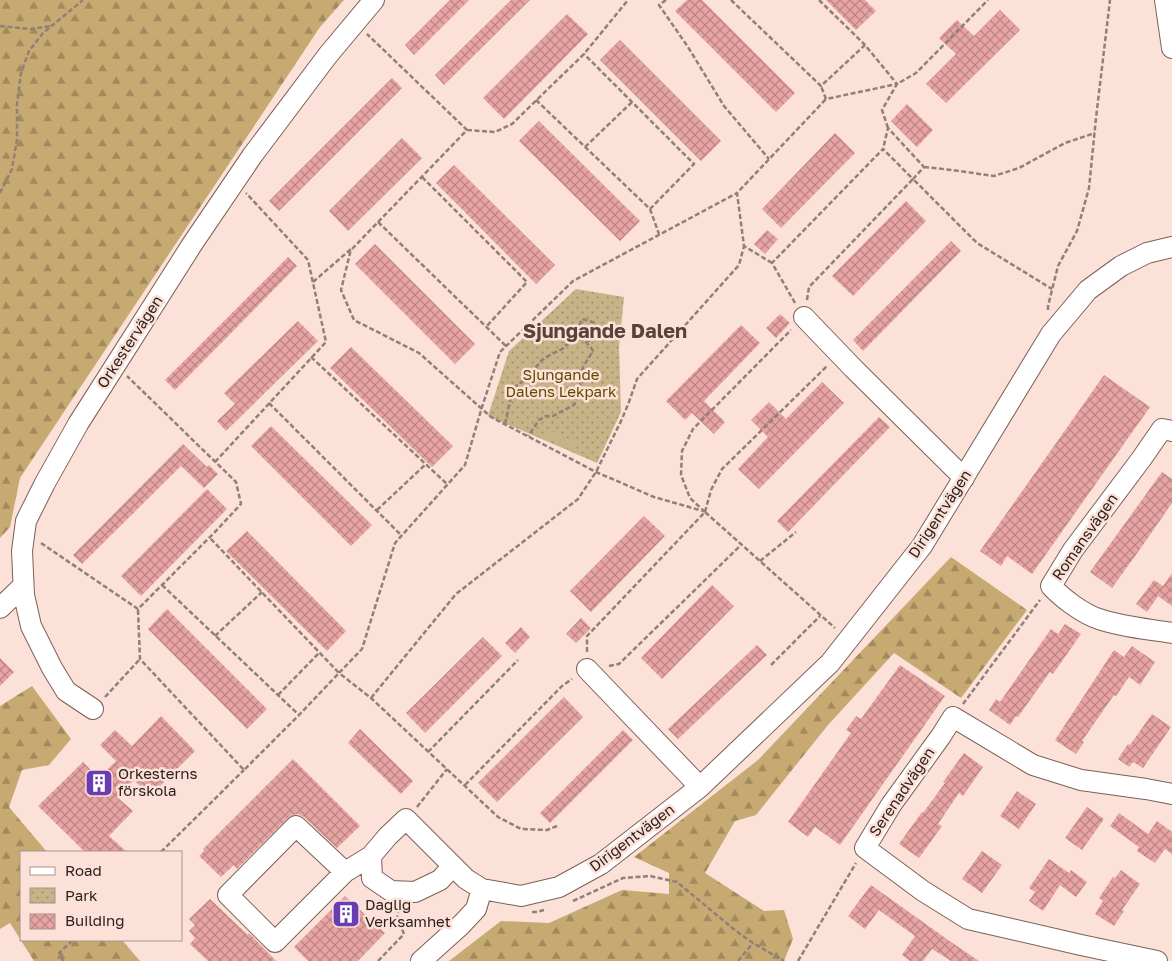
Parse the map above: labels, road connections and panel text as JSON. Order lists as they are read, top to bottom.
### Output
{
  "streets": {
    "street": [
      "Orkestervägen",
      "Dirigentvägen",
      "Romansvägen",
      "Serenadvägen"
    ]
  },
  "districts": ["Sjungande Dalen"],
  "parks": ["Sjungande Dalens Lekpark"],
  "places": {
    "building": ["Orkesterns förskola", "Daglig Verksamhet"]
  },
  "legend": ["Road", "Park", "Building"]
}
